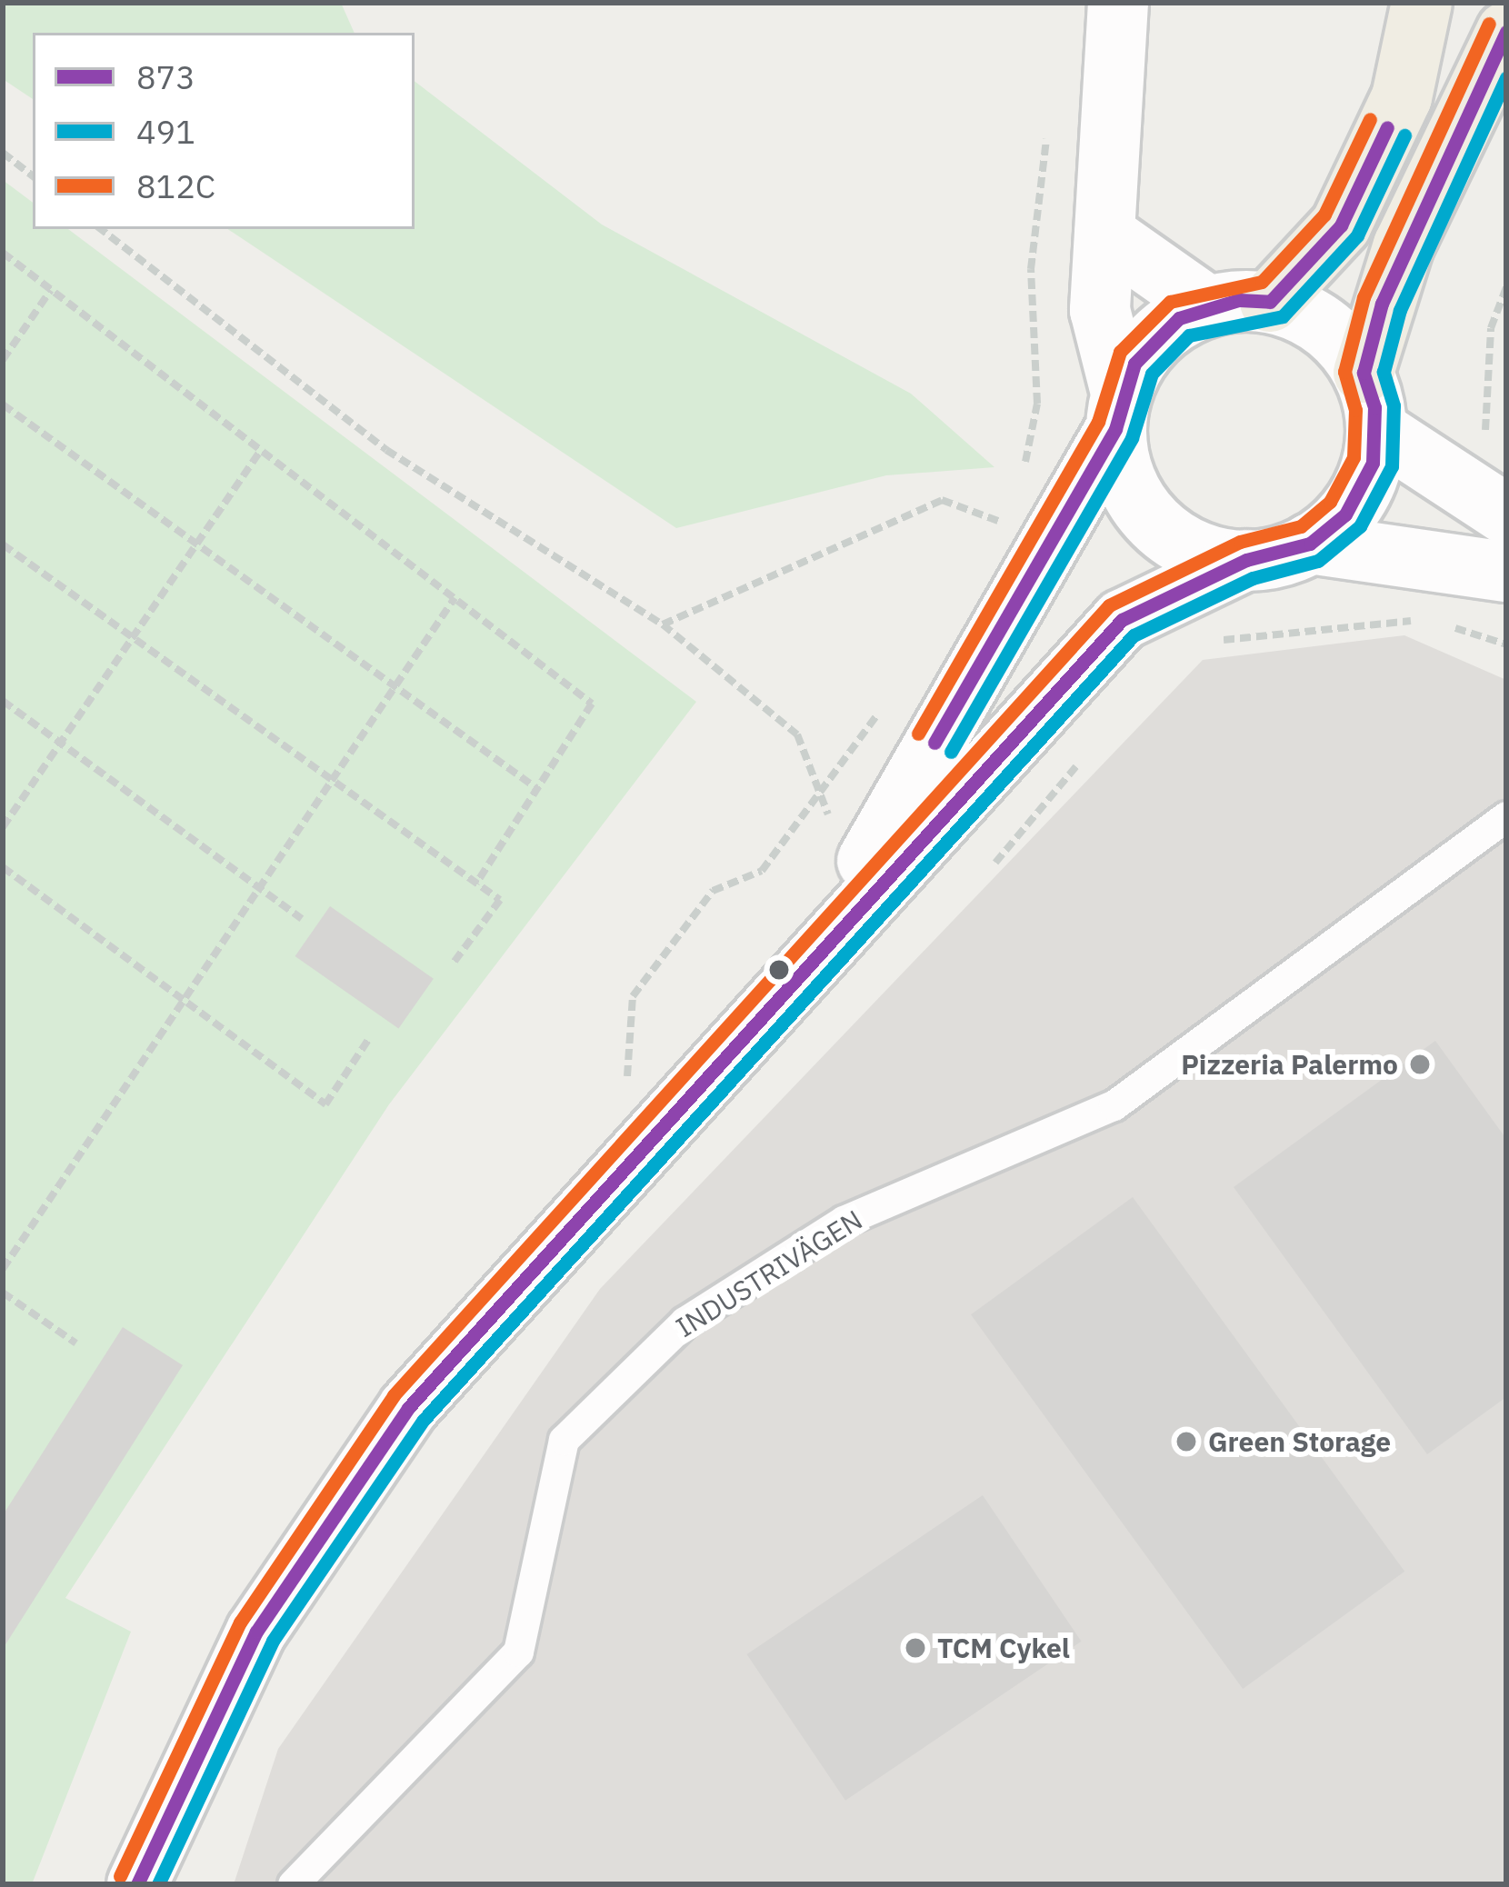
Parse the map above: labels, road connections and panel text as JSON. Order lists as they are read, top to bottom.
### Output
{
  "streets": {
    "lane": ["INDUSTRIVÄGEN"]
  },
  "places": ["Pizzeria Palermo", "Green Storage", "TCM Cykel"],
  "lines": ["transit line 812C", "transit line 873", "transit line 491"],
  "legend": ["873", "491", "812C"]
}
